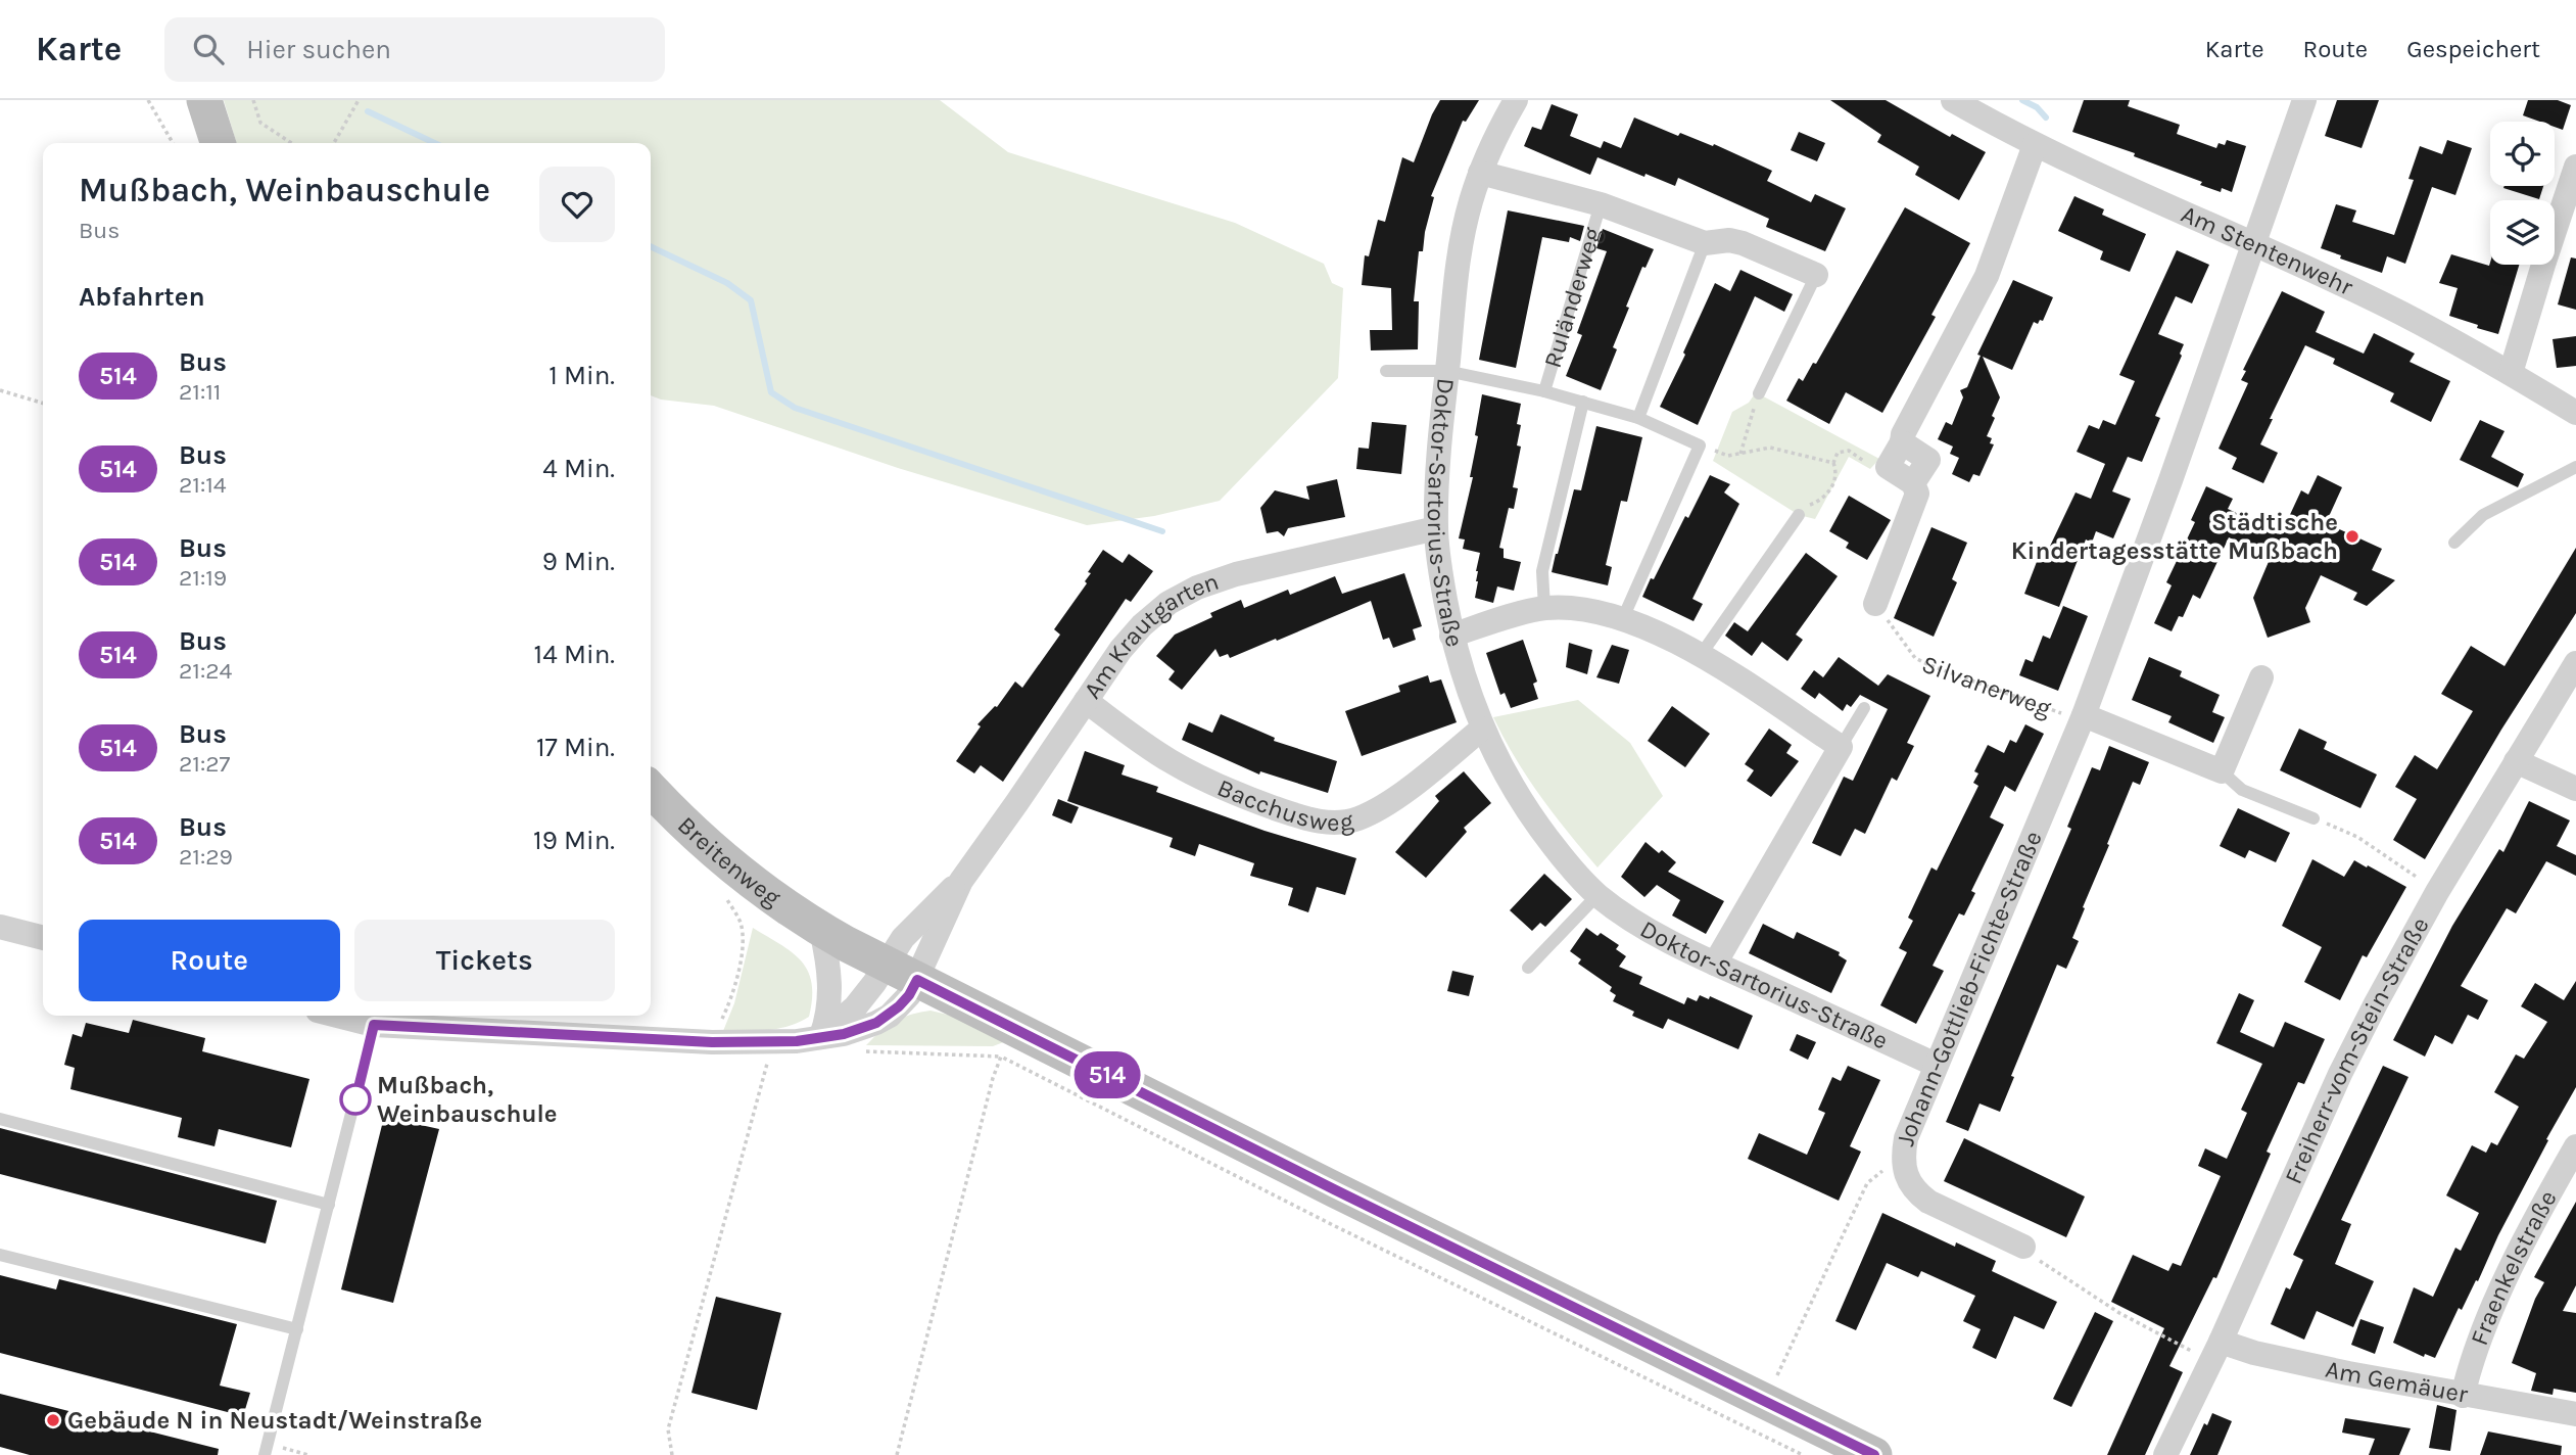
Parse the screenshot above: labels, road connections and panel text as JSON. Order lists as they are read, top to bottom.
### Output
{
  "streets": {
    "main road": ["Breitenweg"],
    "street": [
      "Am Stentenwehr",
      "Ruländerweg",
      "Doktor-Sartorius-Straße",
      "Am Krautgarten",
      "Bacchusweg",
      "Johann-Gottlieb-Fichte-Straße",
      "Freiherr-vom-Stein-Straße",
      "Fraenkelstraße",
      "Am Gemäuer"
    ],
    "path": ["Silvanerweg"]
  },
  "crossings": [
    ["Am Stentenwehr", "Johann-Gottlieb-Fichte-Straße"],
    ["Ruländerweg", "Doktor-Sartorius-Straße"],
    ["Doktor-Sartorius-Straße", "Am Krautgarten"],
    ["Doktor-Sartorius-Straße", "Bacchusweg"],
    ["Doktor-Sartorius-Straße", "Johann-Gottlieb-Fichte-Straße"],
    ["Am Krautgarten", "Bacchusweg"],
    ["Am Krautgarten", "Breitenweg"],
    ["Silvanerweg", "Johann-Gottlieb-Fichte-Straße"],
    ["Freiherr-vom-Stein-Straße", "Am Gemäuer"],
    ["Fraenkelstraße", "Am Gemäuer"]
  ],
  "places": ["Städtische Kindertagesstätte Mußbach", "Mußbach, Weinbauschule", "Gebäude N in Neustadt/Weinstraße"],
  "lines": ["bus line 514"],
  "page": {
    "header": "Karte",
    "search": "Hier suchen",
    "nav": ["Karte", "Route", "Gespeichert"],
    "on_map": "514",
    "heading": [
      ["Mußbach, Weinbauschule", "Bus"],
      "Abfahrten"
    ],
    "list": [
      {
        "mark": "514",
        "name": "Bus",
        "note": "21:11",
        "value": "1 Min."
      },
      {
        "mark": "514",
        "name": "Bus",
        "note": "21:14",
        "value": "4 Min."
      },
      {
        "mark": "514",
        "name": "Bus",
        "note": "21:19",
        "value": "9 Min."
      },
      {
        "mark": "514",
        "name": "Bus",
        "note": "21:24",
        "value": "14 Min."
      },
      {
        "mark": "514",
        "name": "Bus",
        "note": "21:27",
        "value": "17 Min."
      },
      {
        "mark": "514",
        "name": "Bus",
        "note": "21:29",
        "value": "19 Min."
      }
    ],
    "buttons": ["Route", "Tickets"]
  }
}
